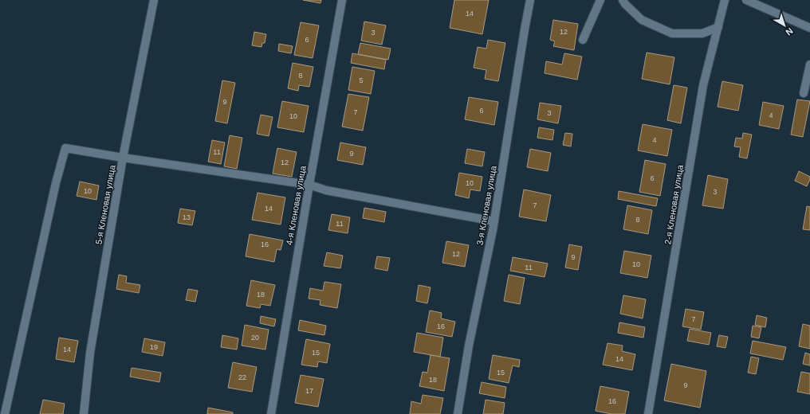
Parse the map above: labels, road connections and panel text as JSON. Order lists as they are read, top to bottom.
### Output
{
  "streets": {
    "street": [
      "5-я Кленовая улица",
      "2-я Кленовая улица",
      "4-я Кленовая улица",
      "3-я Кленовая улица"
    ]
  },
  "house_numbers": [
    "14",
    "12",
    "3",
    "6",
    "8",
    "5",
    "9",
    "6",
    "7",
    "3",
    "4",
    "10",
    "4",
    "11",
    "9",
    "12",
    "6",
    "10",
    "10",
    "3",
    "7",
    "14",
    "13",
    "8",
    "11",
    "16",
    "12",
    "9",
    "10",
    "11",
    "18",
    "7",
    "16",
    "20",
    "19",
    "14",
    "15",
    "14",
    "15",
    "22",
    "18",
    "9",
    "17",
    "16"
  ],
  "north": "bottom right"
}
